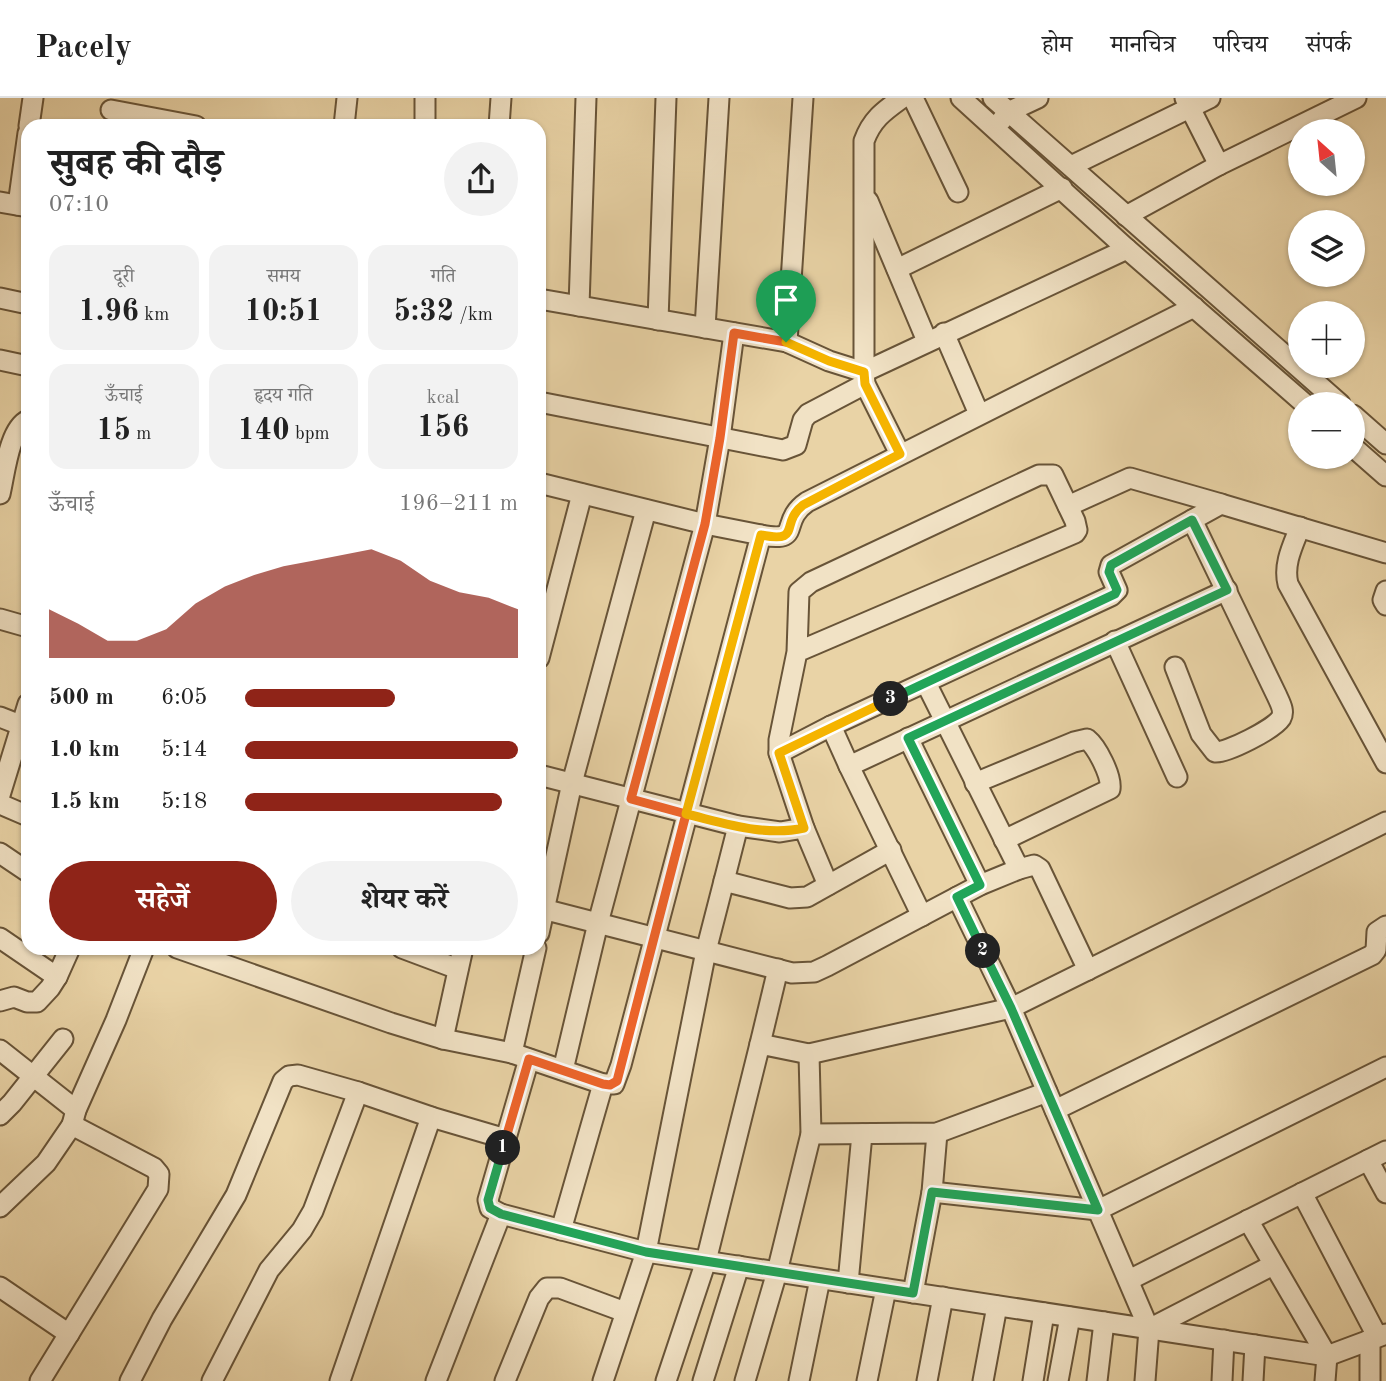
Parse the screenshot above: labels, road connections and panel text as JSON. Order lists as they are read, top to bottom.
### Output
{
  "north": "top left",
  "page": {
    "header": "Pacely",
    "nav": [
      "होम",
      "मानचित्र",
      "परिचय",
      "संपर्क"
    ],
    "map_buttons": ["+", "−"],
    "heading": ["सुबह की दौड़", "07:10"],
    "stats": [
      ["दूरी", "1.96 km"],
      ["समय", "10:51"],
      ["गति", "5:32 /km"],
      ["ऊँचाई", "15 m"],
      ["हृदय गति", "140 bpm"],
      ["kcal", "156"]
    ],
    "chart": ["ऊँचाई", "196–211 m"],
    "list": [
      {
        "name": "500 m",
        "note": "6:05"
      },
      {
        "name": "1.0 km",
        "note": "5:14"
      },
      {
        "name": "1.5 km",
        "note": "5:18"
      }
    ],
    "pins": ["3", "2", "1"],
    "buttons": ["सहेजें", "शेयर करें"]
  }
}
